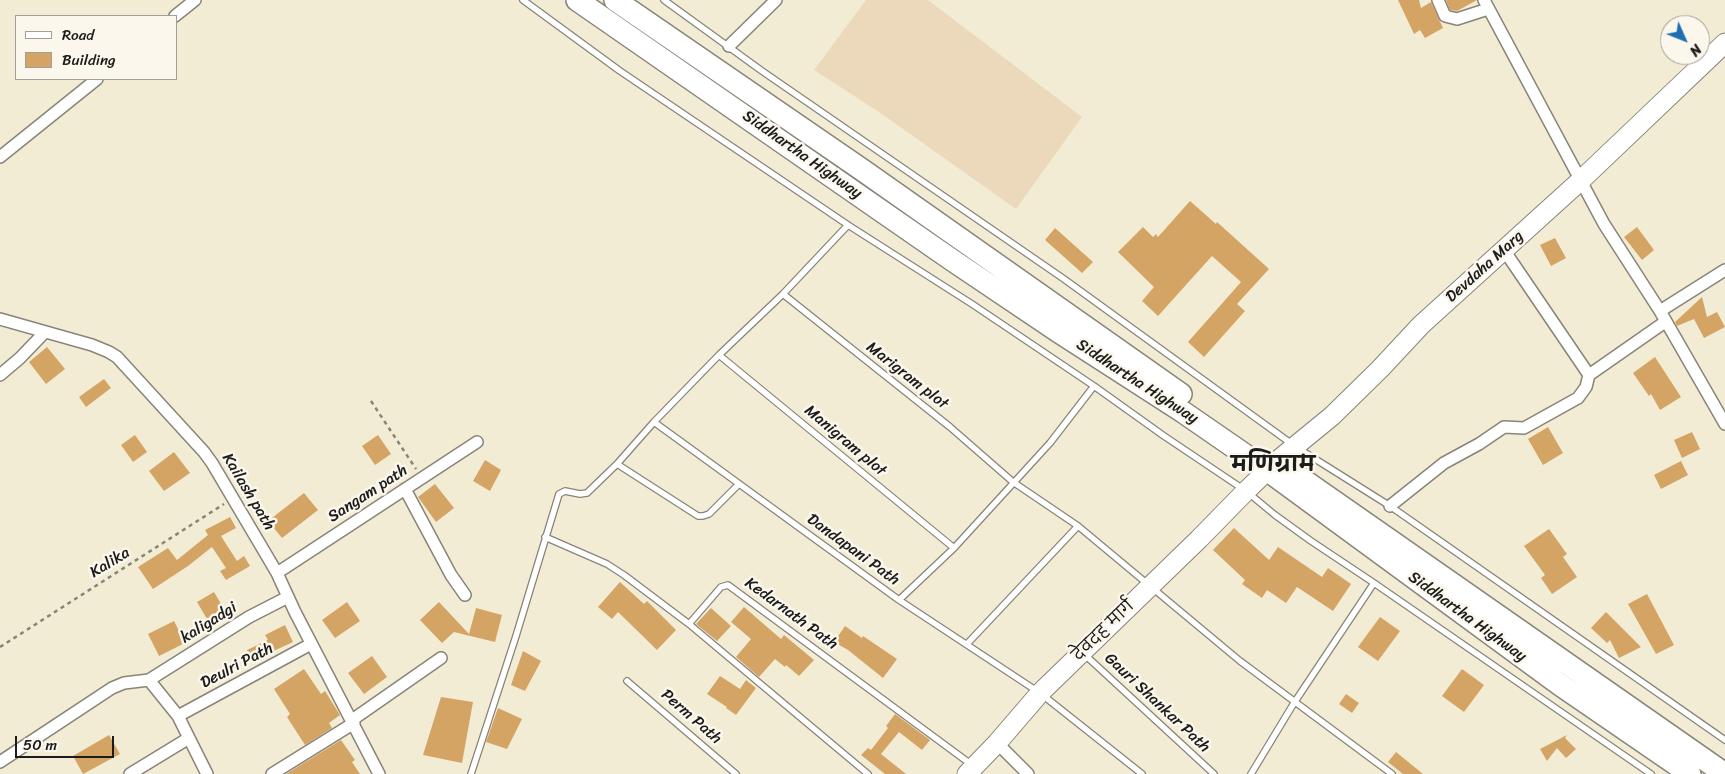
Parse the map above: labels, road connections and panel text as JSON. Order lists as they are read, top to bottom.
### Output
{
  "streets": {
    "highway": ["Siddhartha Highway"],
    "main road": ["Devdaha Marg", "देवदह मार्ग"],
    "street": [
      "Kailash path",
      "Sangam path",
      "kaligadgi",
      "Deulri Path"
    ],
    "lane": [
      "Marigram plot",
      "Manigram plot",
      "Dandapani Path",
      "Kedarnath Path",
      "Gauri Shankar Path",
      "Perm Path"
    ],
    "path": ["Kalika"]
  },
  "crossings": [
    ["Siddhartha Highway", "Devdaha Marg"],
    ["Devdaha Marg", "देवदह मार्ग"],
    ["Marigram plot", "देवदह मार्ग"],
    ["Kailash path", "Sangam path"],
    ["Kailash path", "Kalika"],
    ["Kailash path", "kaligadgi"],
    ["Kailash path", "Deulri Path"],
    ["Dandapani Path", "देवदह मार्ग"],
    ["Kedarnath Path", "देवदह मार्ग"],
    ["देवदह मार्ग", "Gauri Shankar Path"]
  ],
  "districts": ["मणिग्राम"],
  "legend": ["Road", "Building"],
  "scale_bar": "50 m",
  "north": "bottom right"
}
